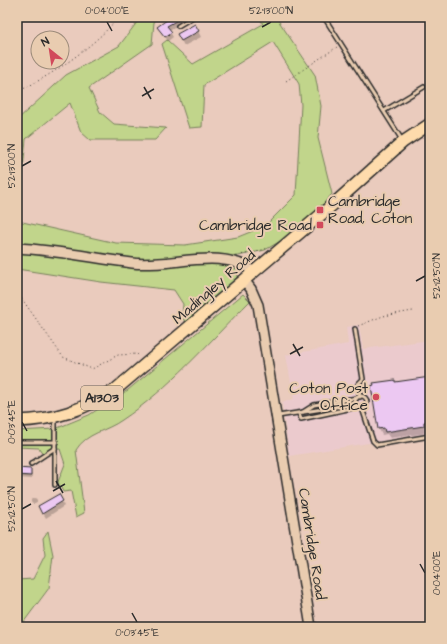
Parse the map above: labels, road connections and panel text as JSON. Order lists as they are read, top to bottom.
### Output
{
  "streets": {
    "highway": ["Madingley Road", "A1303"],
    "street": ["Cambridge Road"]
  },
  "crossings": [
    ["Madingley Road", "Cambridge Road"]
  ],
  "places": {
    "transit": ["Cambridge Road, Coton", "Cambridge Road"],
    "other": ["Coton Post Office"]
  },
  "north": "top left",
  "coordinates": [
    "0°04'00\"E",
    "52°13'00\"N",
    "52°12'50\"N",
    "0°03'45\"E"
  ]
}
